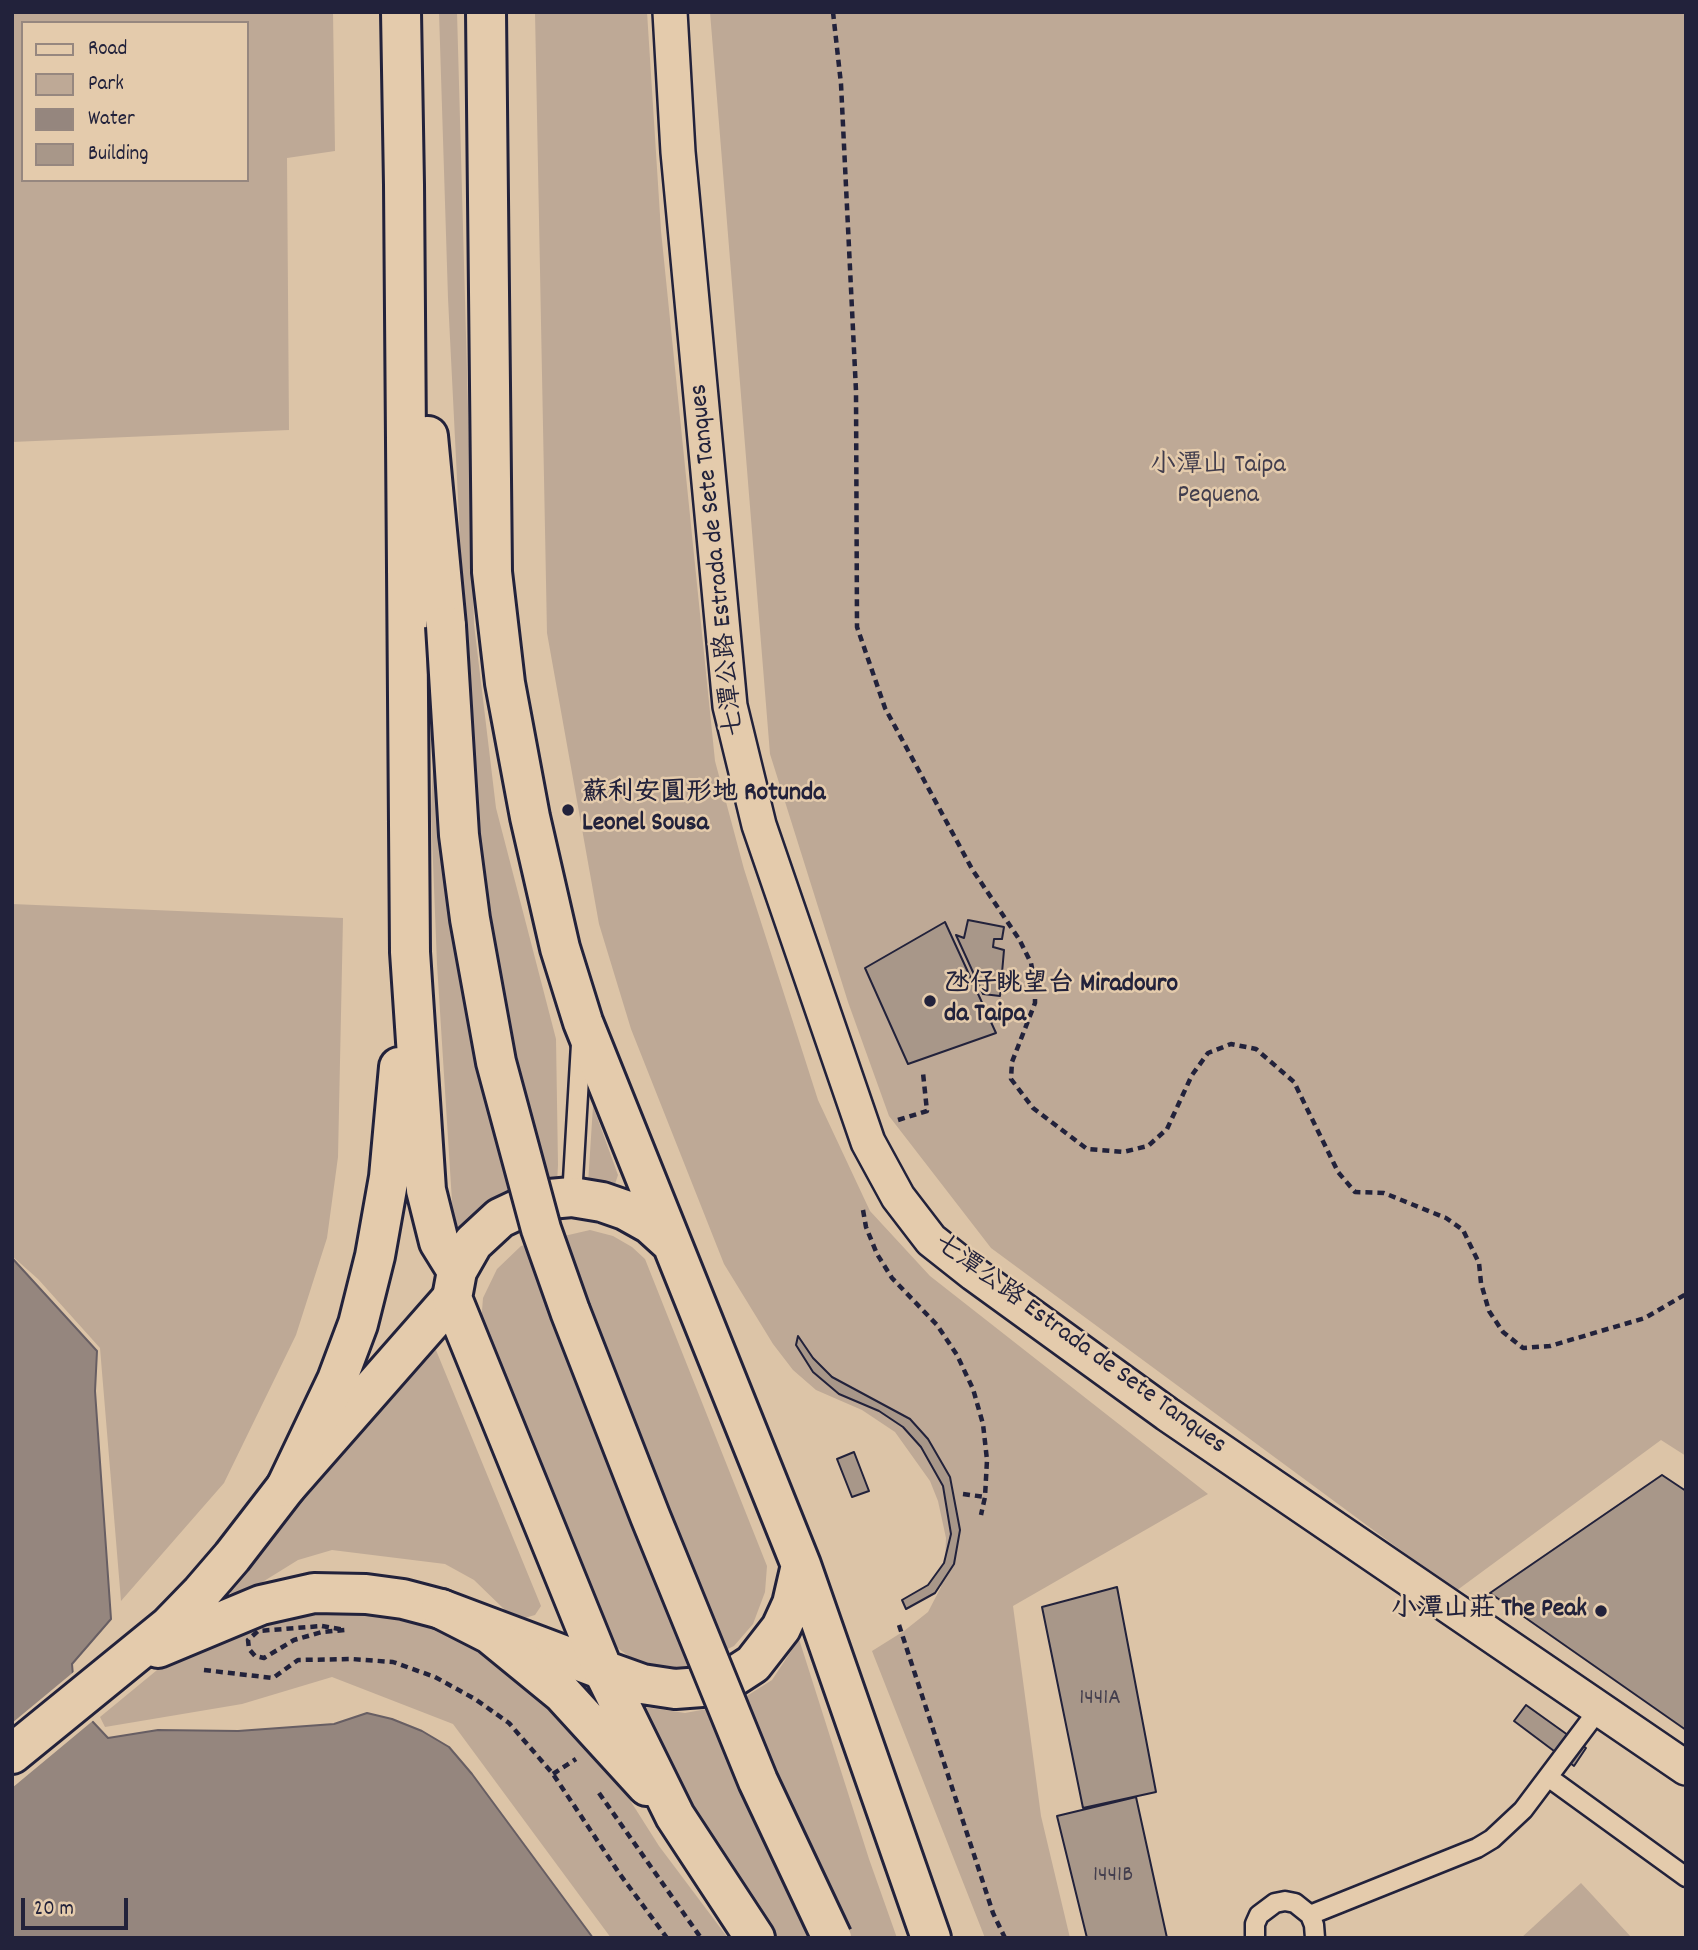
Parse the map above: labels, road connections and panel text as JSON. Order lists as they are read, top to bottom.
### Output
{
  "streets": {
    "street": ["七潭公路 Estrada de Sete Tanques"]
  },
  "parks": ["小潭山 Taipa Pequena"],
  "places": ["蘇利安圓形地 Rotunda Leonel Sousa", "氹仔眺望台 Miradouro da Taipa", "小潭山莊 The Peak"],
  "house_numbers": ["1441A", "1441B"],
  "legend": [
    "Road",
    "Park",
    "Water",
    "Building"
  ],
  "scale_bar": "20 m"
}
